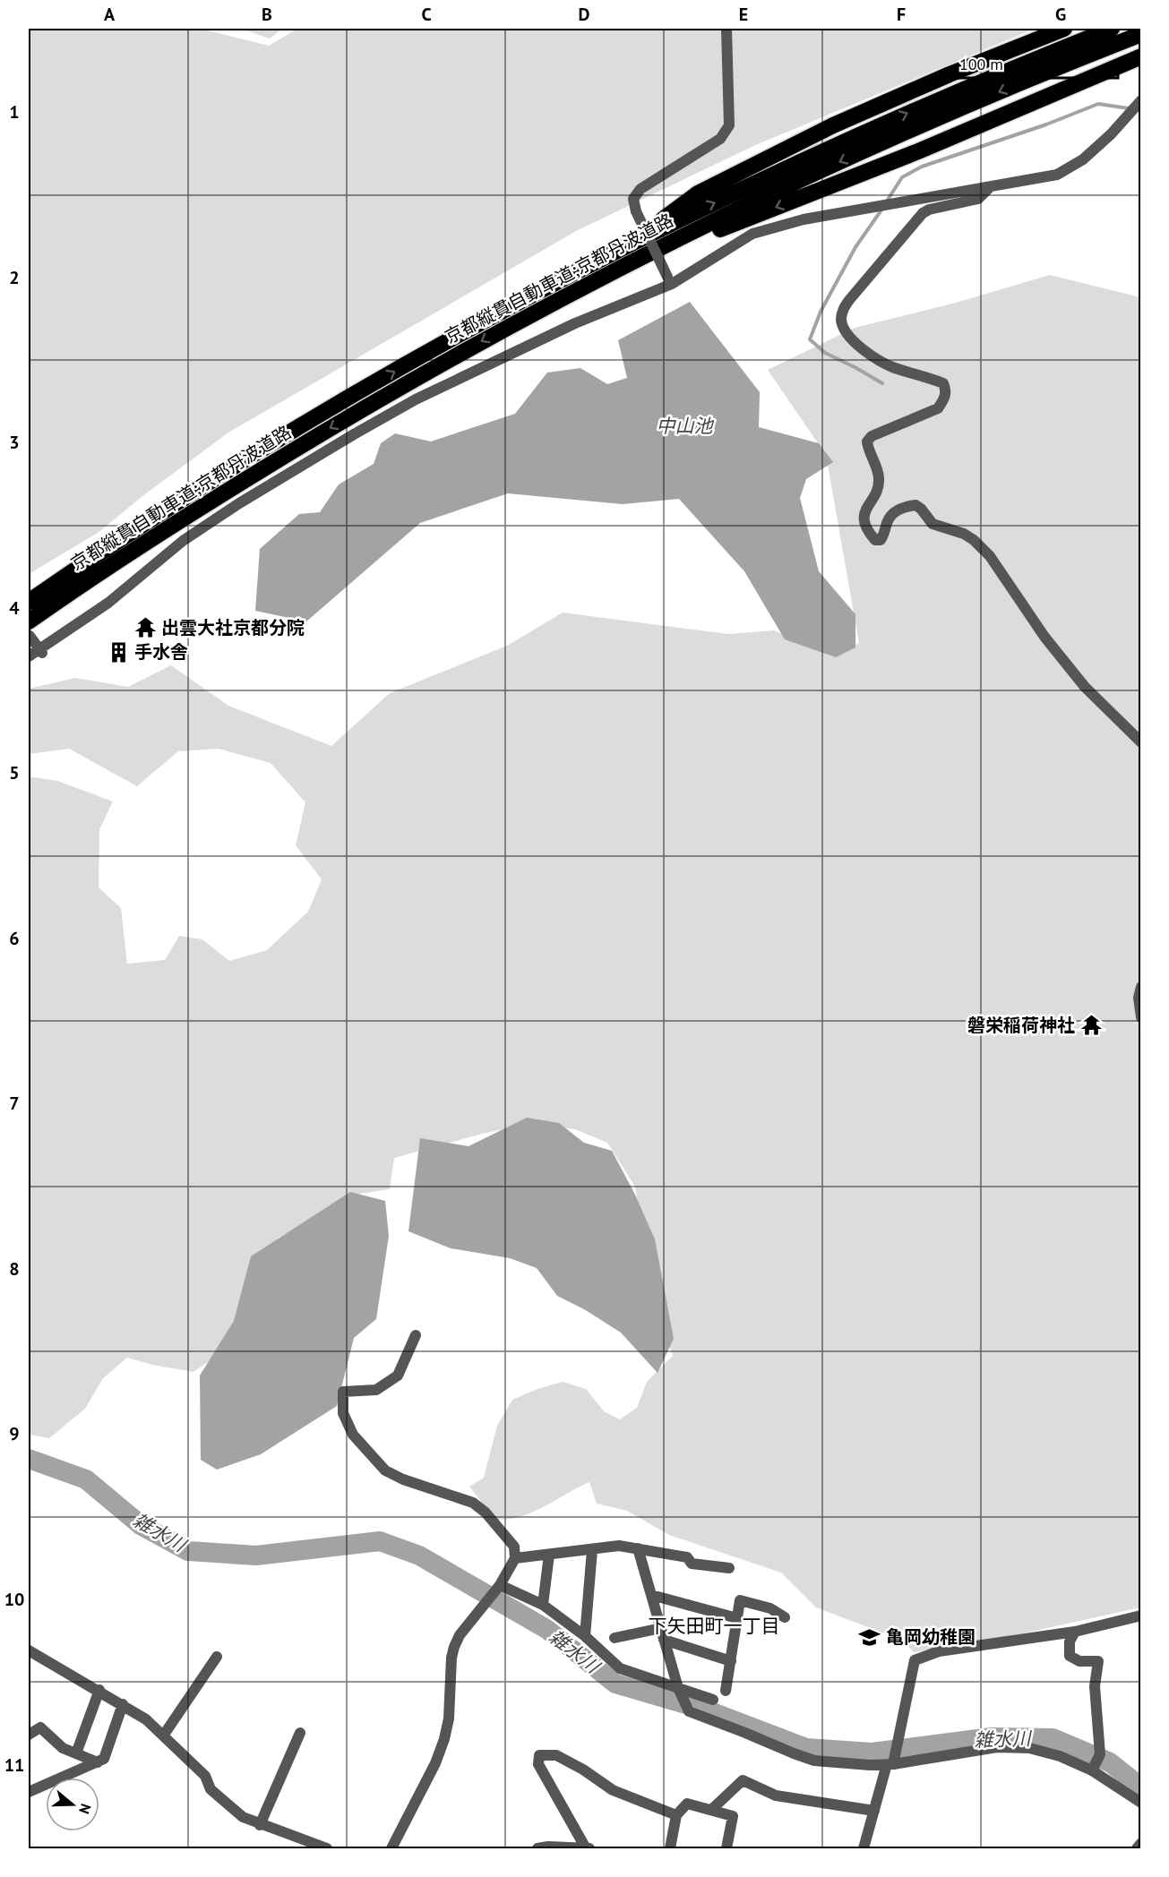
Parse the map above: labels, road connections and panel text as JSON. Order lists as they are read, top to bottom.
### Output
{
  "streets": {
    "highway": ["京都縦貫自動車道;京都丹波道路"]
  },
  "districts": ["下矢田町一丁目"],
  "water": ["中山池", "雑水川"],
  "places": {
    "temple": ["出雲大社京都分院", "磐栄稲荷神社"],
    "building": ["手水舎"],
    "school or university": ["亀岡幼稚園"]
  },
  "scale_bar": "100 m",
  "north": "right",
  "grid": {
    "columns": [
      "A",
      "B",
      "C",
      "D",
      "E",
      "F",
      "G"
    ],
    "rows": [
      "1",
      "2",
      "3",
      "4",
      "5",
      "6",
      "7",
      "8",
      "9",
      "10",
      "11"
    ]
  }
}
